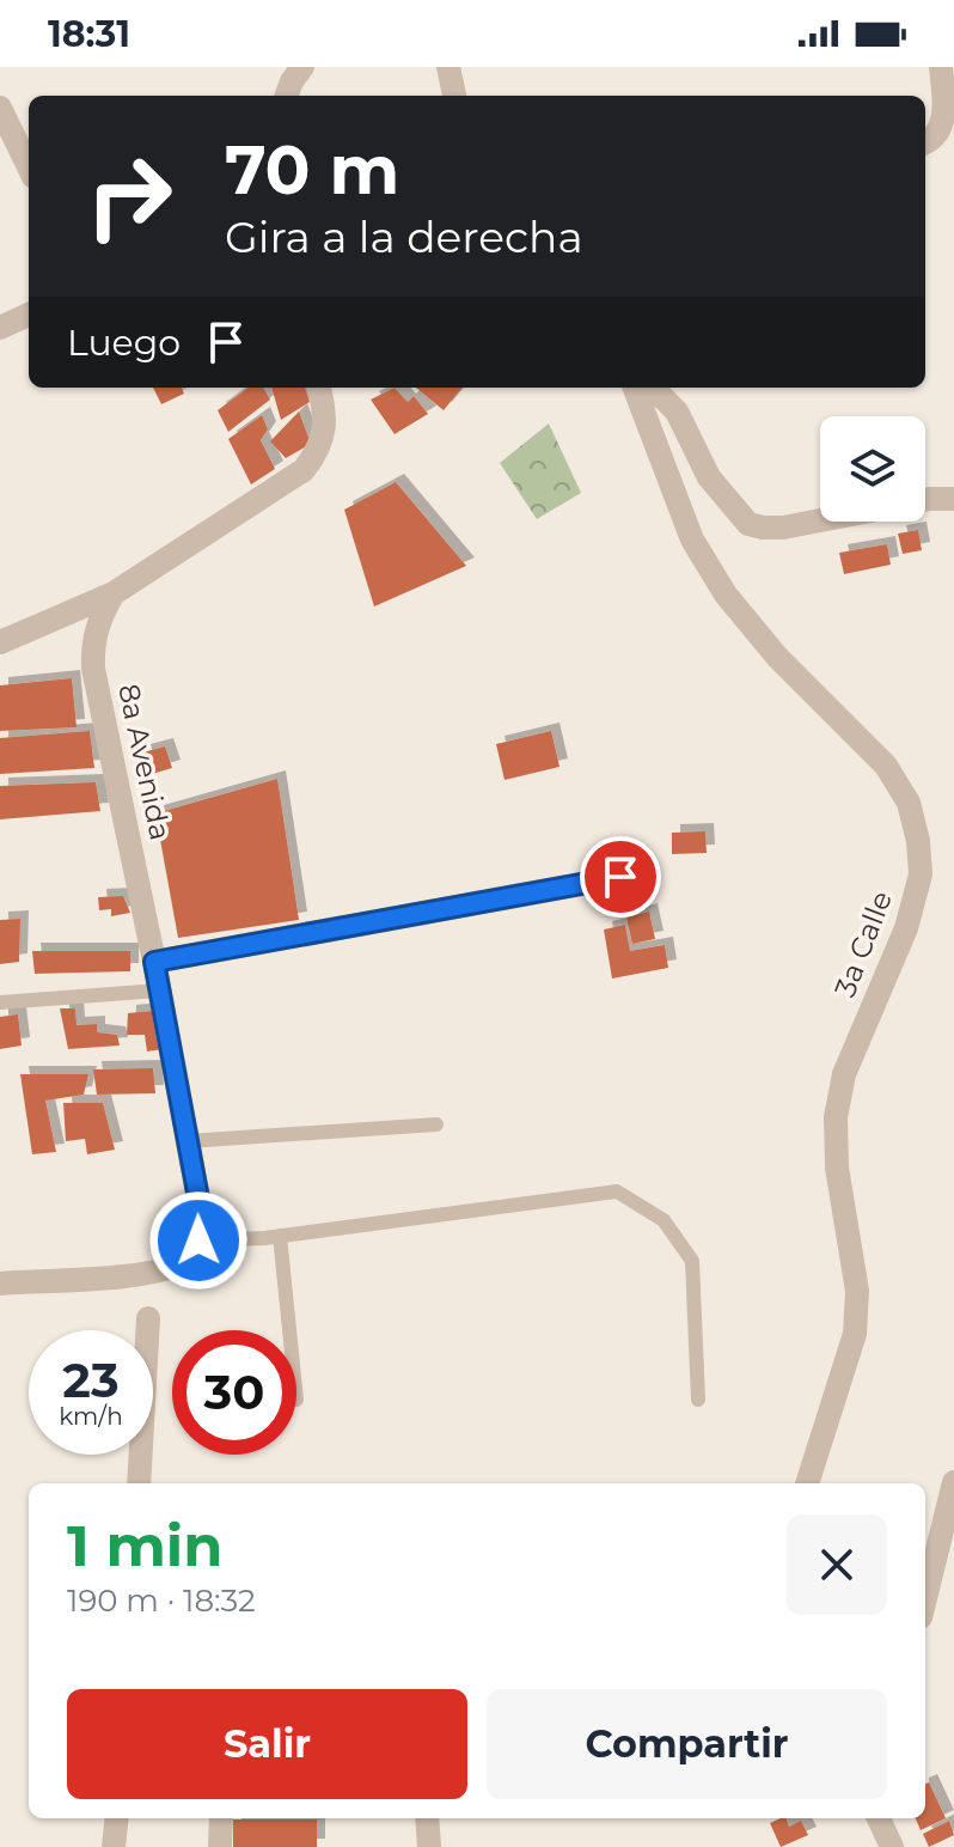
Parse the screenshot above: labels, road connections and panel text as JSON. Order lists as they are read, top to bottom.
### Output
{
  "streets": {
    "street": ["8a Avenida", "3a Calle"]
  },
  "page": {
    "status": "18:31",
    "turn": ["70 m", "Gira a la derecha"],
    "then": "Luego",
    "speed": "23 km/h",
    "limit": "30",
    "heading": ["1 min", "190 m · 18:32"],
    "buttons": ["Salir", "Compartir"]
  }
}
